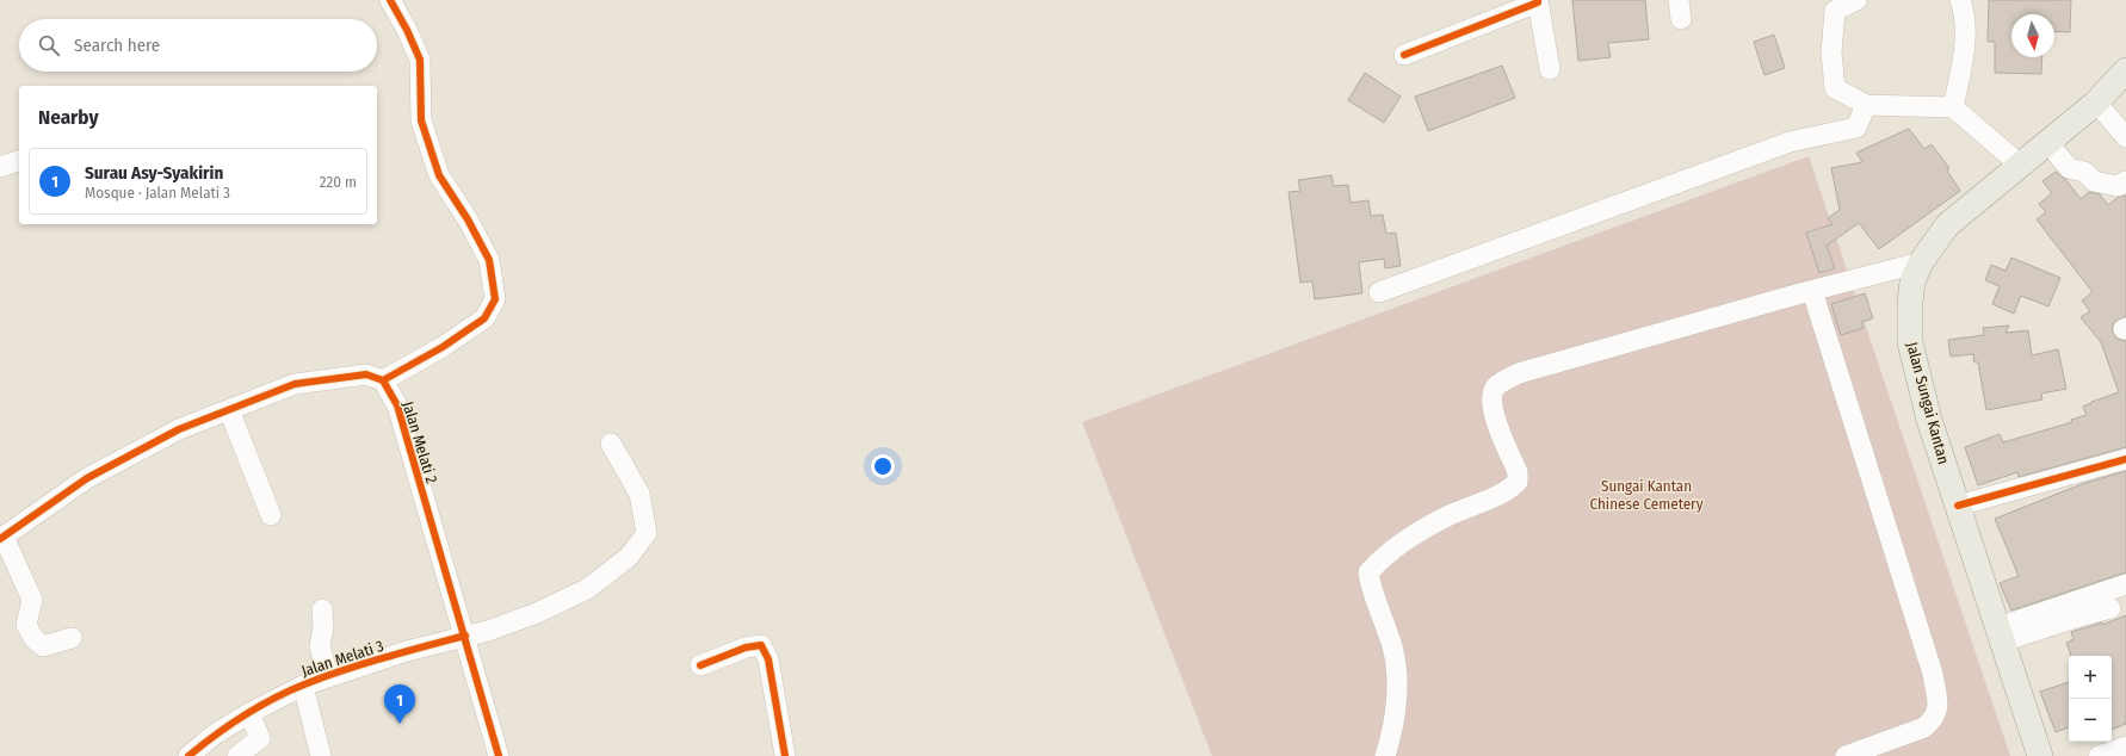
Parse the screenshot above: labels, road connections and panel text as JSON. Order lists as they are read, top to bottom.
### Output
{
  "streets": {
    "main road": ["Jalan Sungai Kantan"],
    "street": ["Jalan Melati 2", "Jalan Melati 3"]
  },
  "crossings": [
    ["Jalan Melati 2", "Jalan Melati 3"]
  ],
  "parks": ["Sungai Kantan Chinese Cemetery"],
  "north": "bottom",
  "page": {
    "search": "Search here",
    "heading": "Nearby",
    "list": [
      {
        "mark": "1",
        "name": "Surau Asy-Syakirin",
        "note": "Mosque · Jalan Melati 3",
        "value": "220 m"
      }
    ],
    "map_buttons": ["+", "−"],
    "pins": "1"
  }
}
